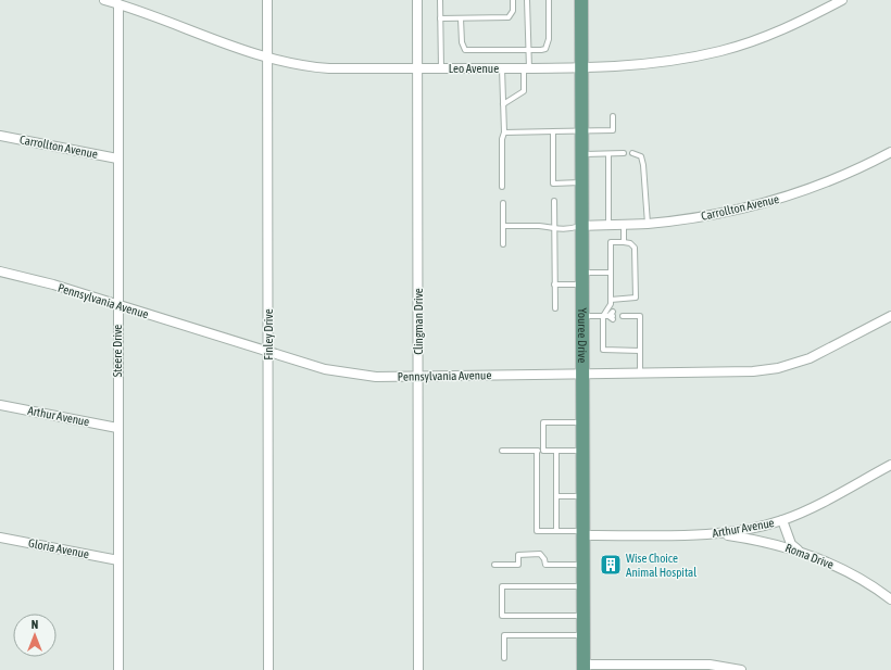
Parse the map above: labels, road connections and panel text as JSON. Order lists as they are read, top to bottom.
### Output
{
  "streets": {
    "main road": ["Youree Drive"],
    "street": [
      "Leo Avenue",
      "Carrollton Avenue",
      "Pennsylvania Avenue",
      "Clingman Drive",
      "Finley Drive",
      "Steere Drive",
      "Arthur Avenue",
      "Gloria Avenue",
      "Roma Drive"
    ]
  },
  "crossings": [
    ["Leo Avenue", "Clingman Drive"],
    ["Leo Avenue", "Finley Drive"],
    ["Leo Avenue", "Youree Drive"],
    ["Leo Avenue", "Steere Drive"],
    ["Carrollton Avenue", "Youree Drive"],
    ["Carrollton Avenue", "Steere Drive"],
    ["Pennsylvania Avenue", "Clingman Drive"],
    ["Pennsylvania Avenue", "Finley Drive"],
    ["Pennsylvania Avenue", "Youree Drive"],
    ["Pennsylvania Avenue", "Steere Drive"],
    ["Youree Drive", "Arthur Avenue"],
    ["Steere Drive", "Arthur Avenue"],
    ["Steere Drive", "Gloria Avenue"],
    ["Arthur Avenue", "Roma Drive"]
  ],
  "places": {
    "building": ["Wise Choice Animal Hospital"]
  },
  "north": "top"
}
